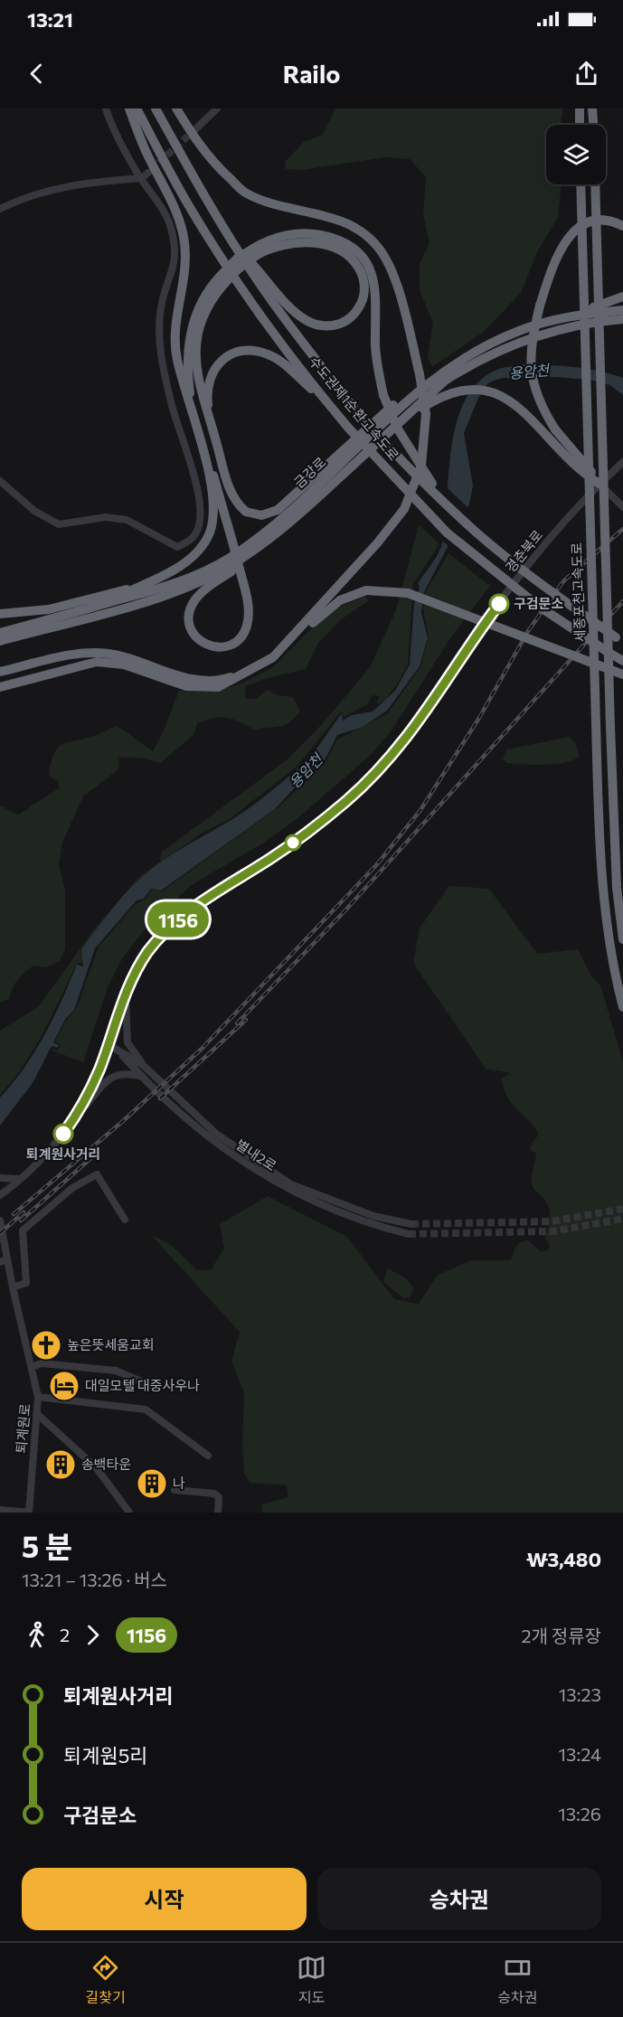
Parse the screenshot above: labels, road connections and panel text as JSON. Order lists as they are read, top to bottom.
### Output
{
  "streets": {
    "highway": ["수도권제1순환고속도로", "금강로", "세종포천고속도로"],
    "street": ["경춘북로", "별내2로", "퇴계원로"]
  },
  "crossings": [
    ["경춘북로", "별내2로"]
  ],
  "water": ["용암천"],
  "places": {
    "other": ["구검문소", "퇴계원사거리"],
    "church": ["높은뜻세움교회"],
    "hotel": ["대일모텔 대중사우나"],
    "building": ["송백타운", "나"]
  },
  "lines": ["bus line 1156"],
  "page": {
    "status": "13:21",
    "header": "Railo",
    "on_map": "1156",
    "heading": ["5 분", "13:21 – 13:26 · 버스", "₩3,480"],
    "legs": ["2", "1156", "2개 정류장"],
    "list": [
      {
        "name": "퇴계원사거리",
        "value": "13:23"
      },
      {
        "name": "퇴계원5리",
        "value": "13:24"
      },
      {
        "name": "구검문소",
        "value": "13:26"
      }
    ],
    "buttons": ["시작", "승차권"],
    "tabs": ["길찾기", "지도", "승차권"]
  }
}
